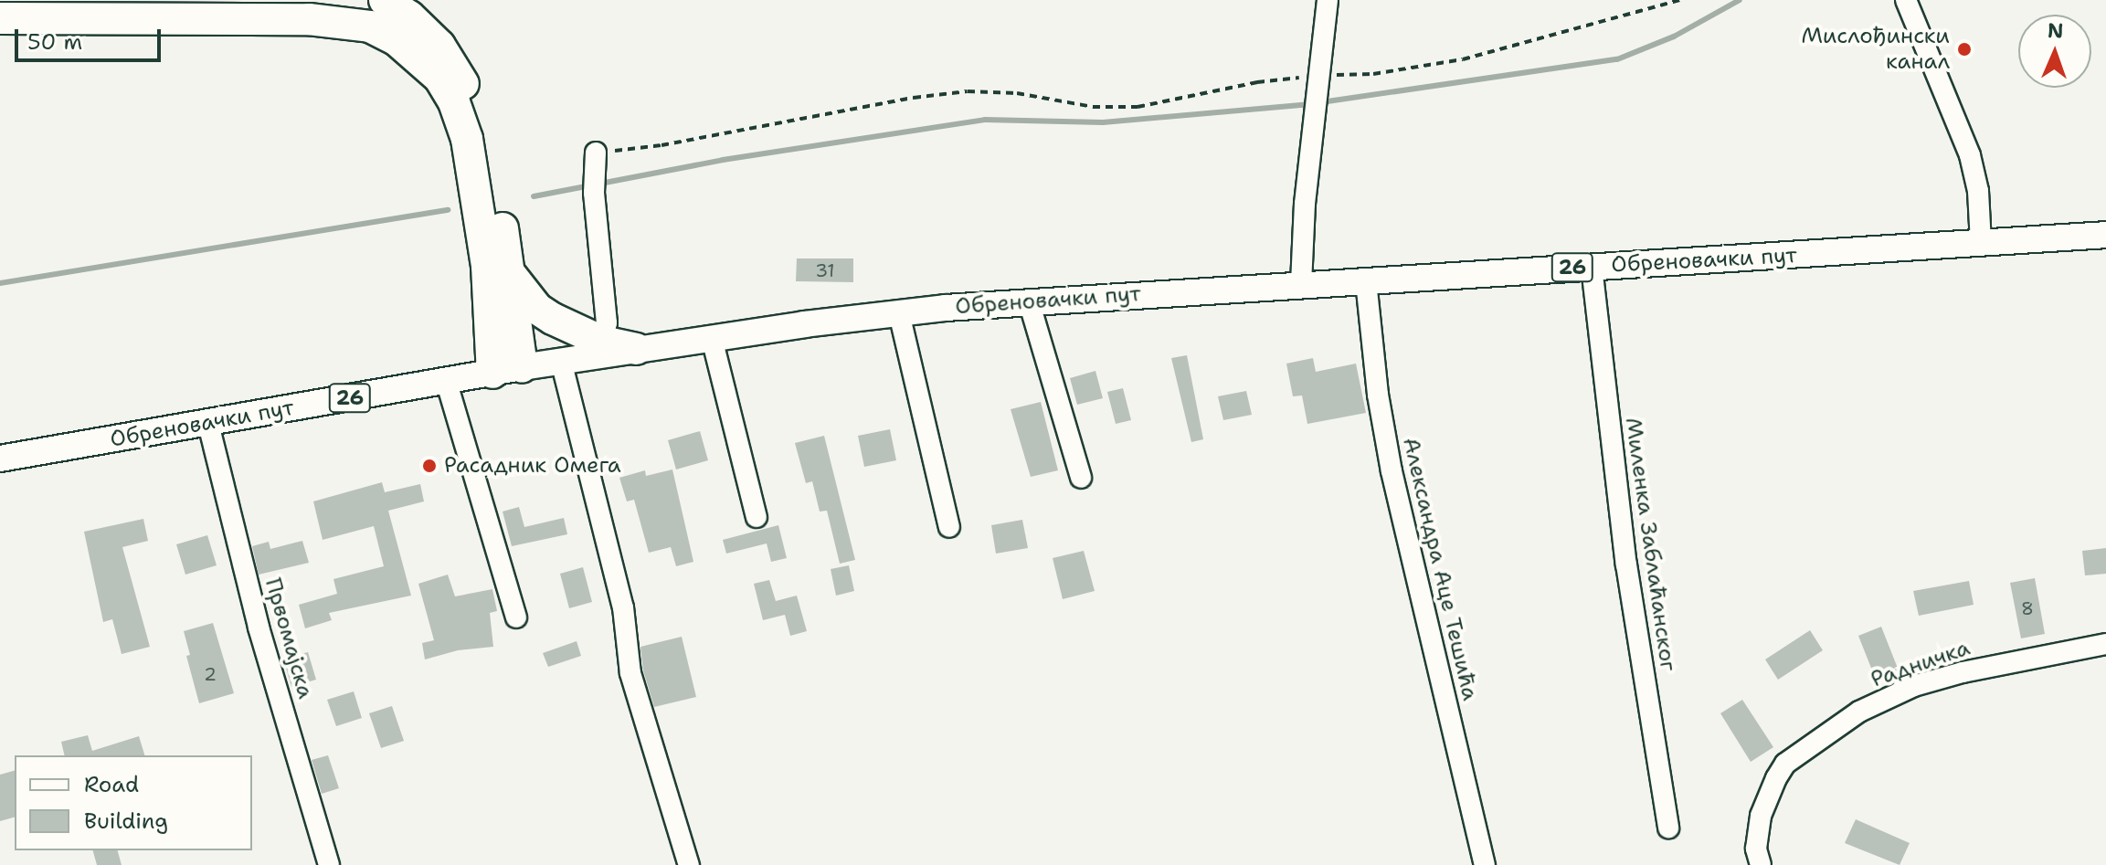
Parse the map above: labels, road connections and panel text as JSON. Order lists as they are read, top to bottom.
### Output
{
  "streets": {
    "main road": ["Обреновачки пут", "26"],
    "street": [
      "Миленка Заблаћанског",
      "Александра Аце Тешића",
      "Првомајска",
      "Радничка"
    ]
  },
  "crossings": [
    ["Обреновачки пут", "Миленка Заблаћанског"],
    ["Обреновачки пут", "Александра Аце Тешића"],
    ["Обреновачки пут", "Првомајска"]
  ],
  "places": ["Мислођински канал", "Расадник Омега"],
  "house_numbers": ["31", "8", "2"],
  "legend": ["Road", "Building"],
  "scale_bar": "50 m",
  "north": "top"
}
